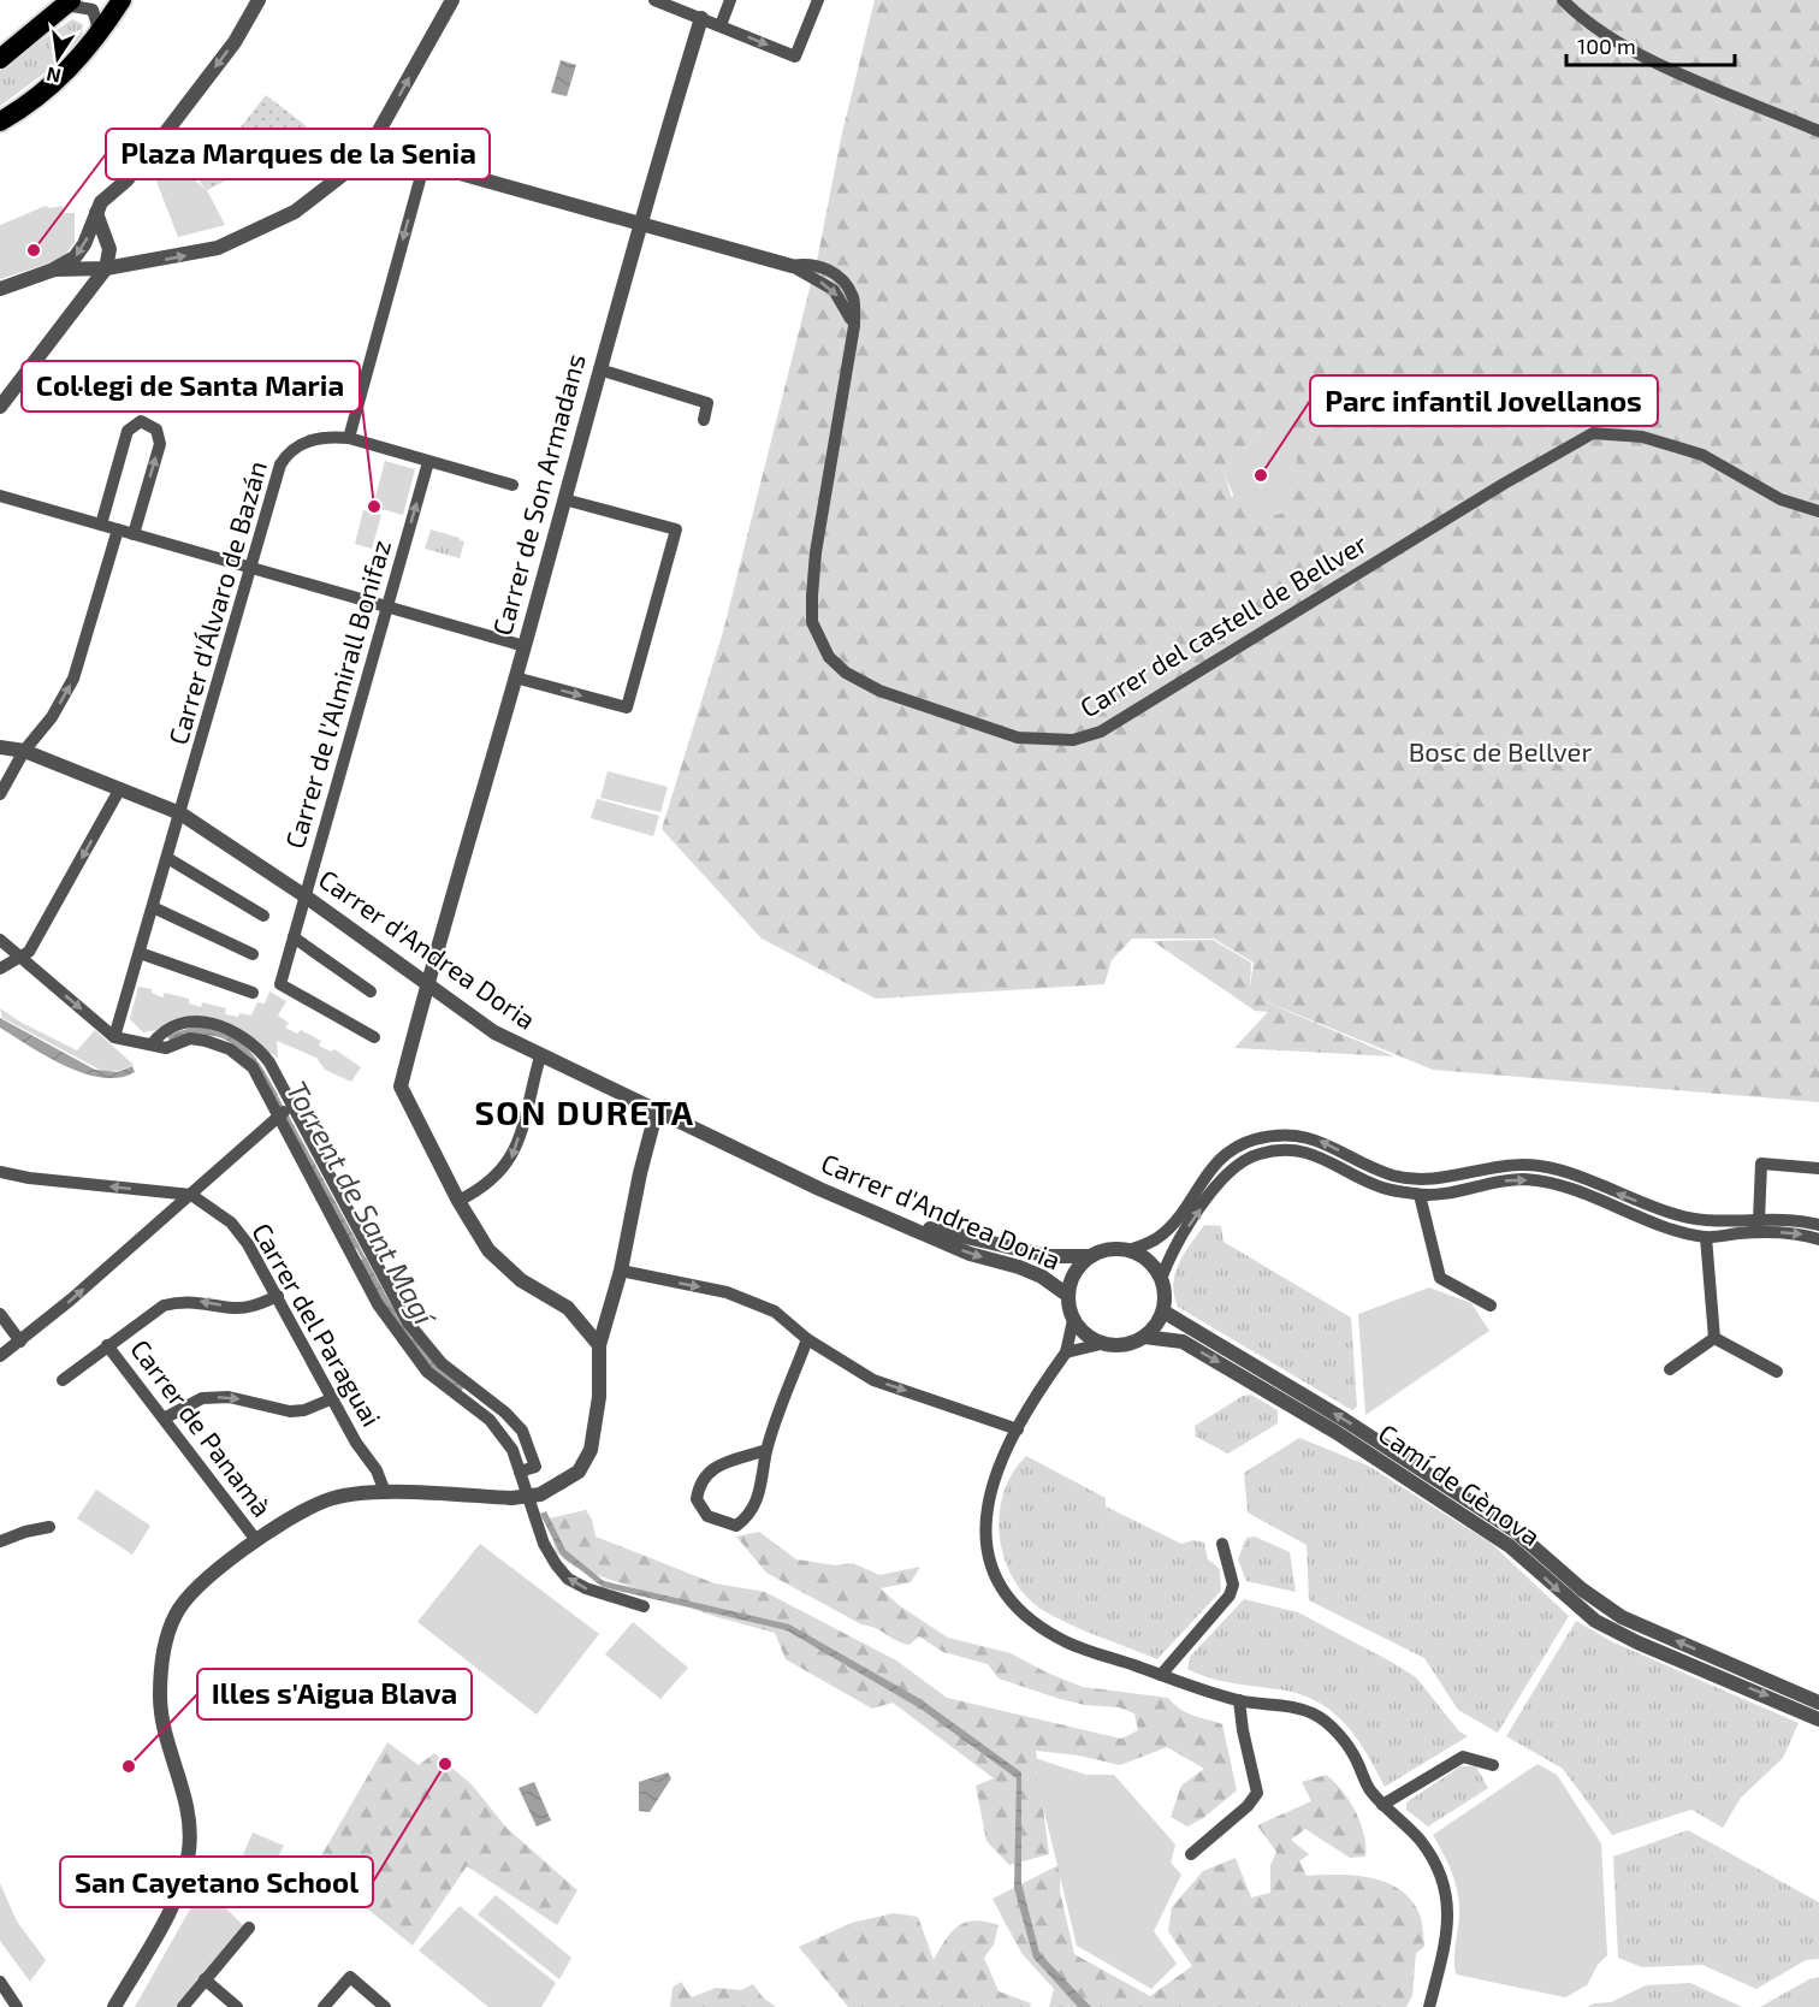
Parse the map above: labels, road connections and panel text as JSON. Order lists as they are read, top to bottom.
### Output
{
  "streets": {
    "street": [
      "Carrer de Son Armadans",
      "Carrer d'Álvaro de Bazán",
      "Carrer del castell de Bellver",
      "Carrer de l'Almirall Bonifaz",
      "Carrer d'Andrea Doria",
      "Carrer del Paraguai",
      "Carrer de Panamà",
      "Camí de Gènova"
    ]
  },
  "crossings": [
    ["Carrer de Son Armadans", "Carrer d'Andrea Doria"],
    ["Carrer d'Álvaro de Bazán", "Carrer de l'Almirall Bonifaz"],
    ["Carrer d'Álvaro de Bazán", "Carrer d'Andrea Doria"],
    ["Carrer de l'Almirall Bonifaz", "Carrer d'Andrea Doria"],
    ["Carrer d'Andrea Doria", "Camí de Gènova"]
  ],
  "districts": ["SON DURETA"],
  "water": ["Torrent de Sant Magí"],
  "parks": ["Bosc de Bellver"],
  "places": [
    "Plaza Marques de la Senia",
    "Parc infantil Jovellanos",
    "Col·legi de Santa Maria",
    "San Cayetano School",
    "Illes s'Aigua Blava"
  ],
  "scale_bar": "100 m",
  "north": "bottom"
}
